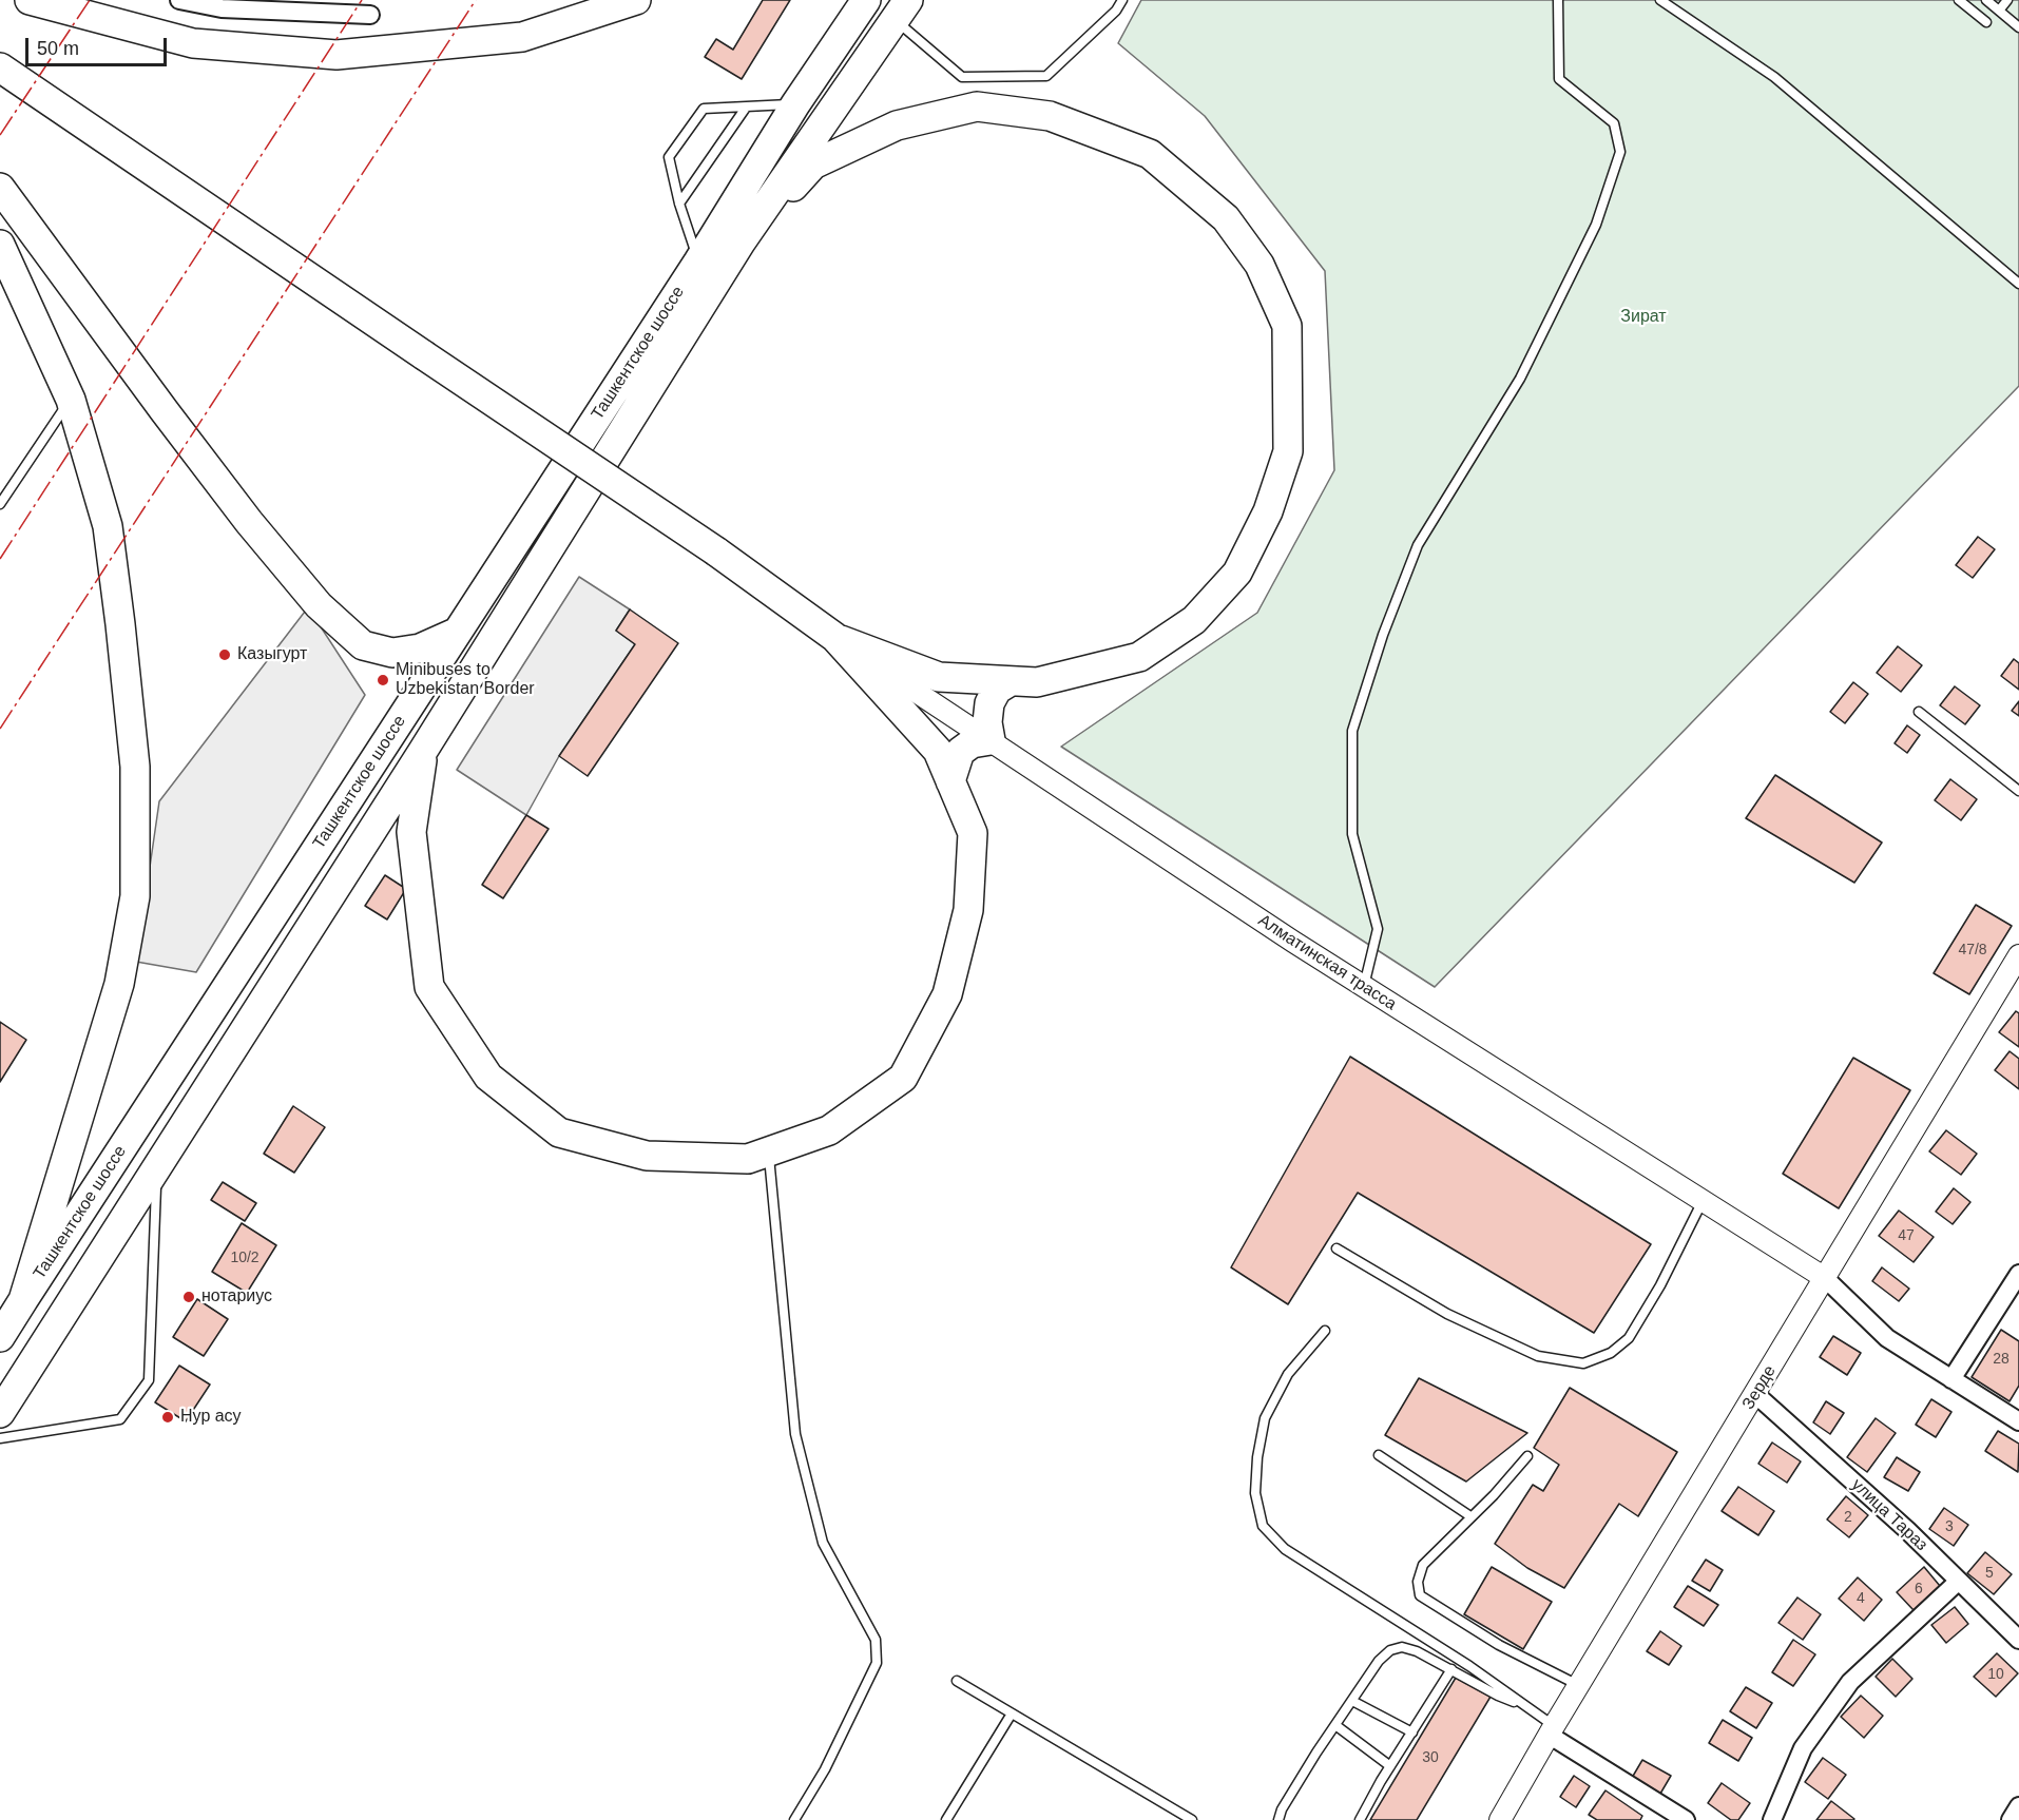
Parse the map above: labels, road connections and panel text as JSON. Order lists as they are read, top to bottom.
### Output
{
  "streets": {
    "highway": ["Ташкентское шоссе"],
    "street": ["Алматинская трасса", "Зерде", "улица Тараз"]
  },
  "crossings": [
    ["Алматинская трасса", "Зерде"],
    ["Зерде", "улица Тараз"]
  ],
  "parks": ["Зират"],
  "places": [
    "Казыгурт",
    "Minibuses to Uzbekistan Border",
    "нотариус",
    "Нур асу"
  ],
  "house_numbers": [
    "47/8",
    "47",
    "10/2",
    "28",
    "2",
    "3",
    "5",
    "6",
    "4",
    "10",
    "30"
  ],
  "scale_bar": "50 m"
}
